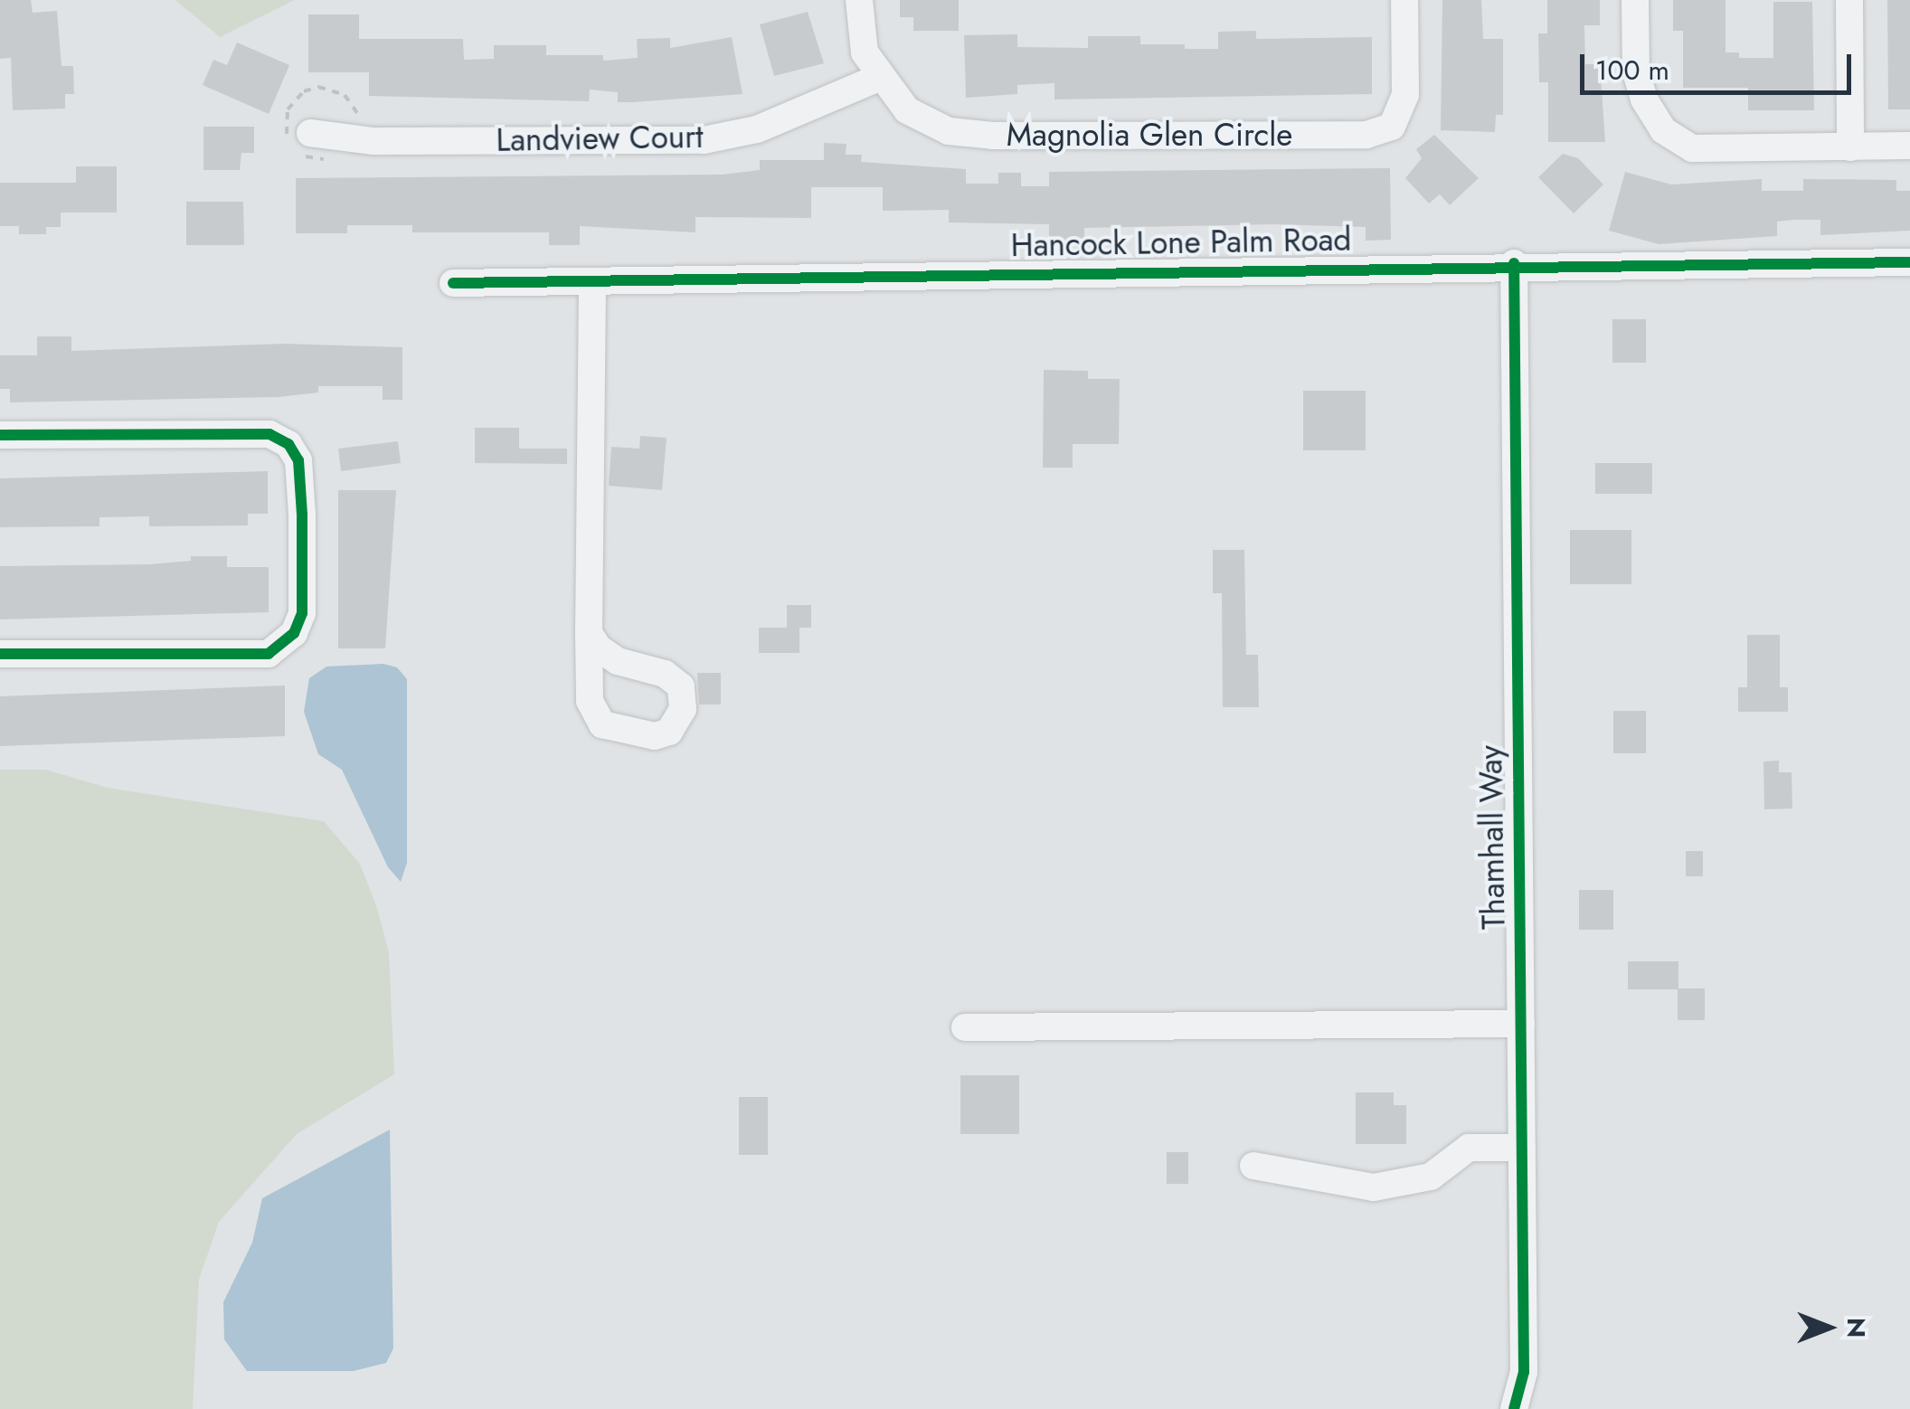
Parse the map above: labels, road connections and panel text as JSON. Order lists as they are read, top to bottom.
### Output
{
  "streets": {
    "street": [
      "Magnolia Glen Circle",
      "Landview Court",
      "Hancock Lone Palm Road",
      "Thamhall Way"
    ]
  },
  "crossings": [
    ["Magnolia Glen Circle", "Landview Court"],
    ["Hancock Lone Palm Road", "Thamhall Way"]
  ],
  "scale_bar": "100 m",
  "north": "right"
}
